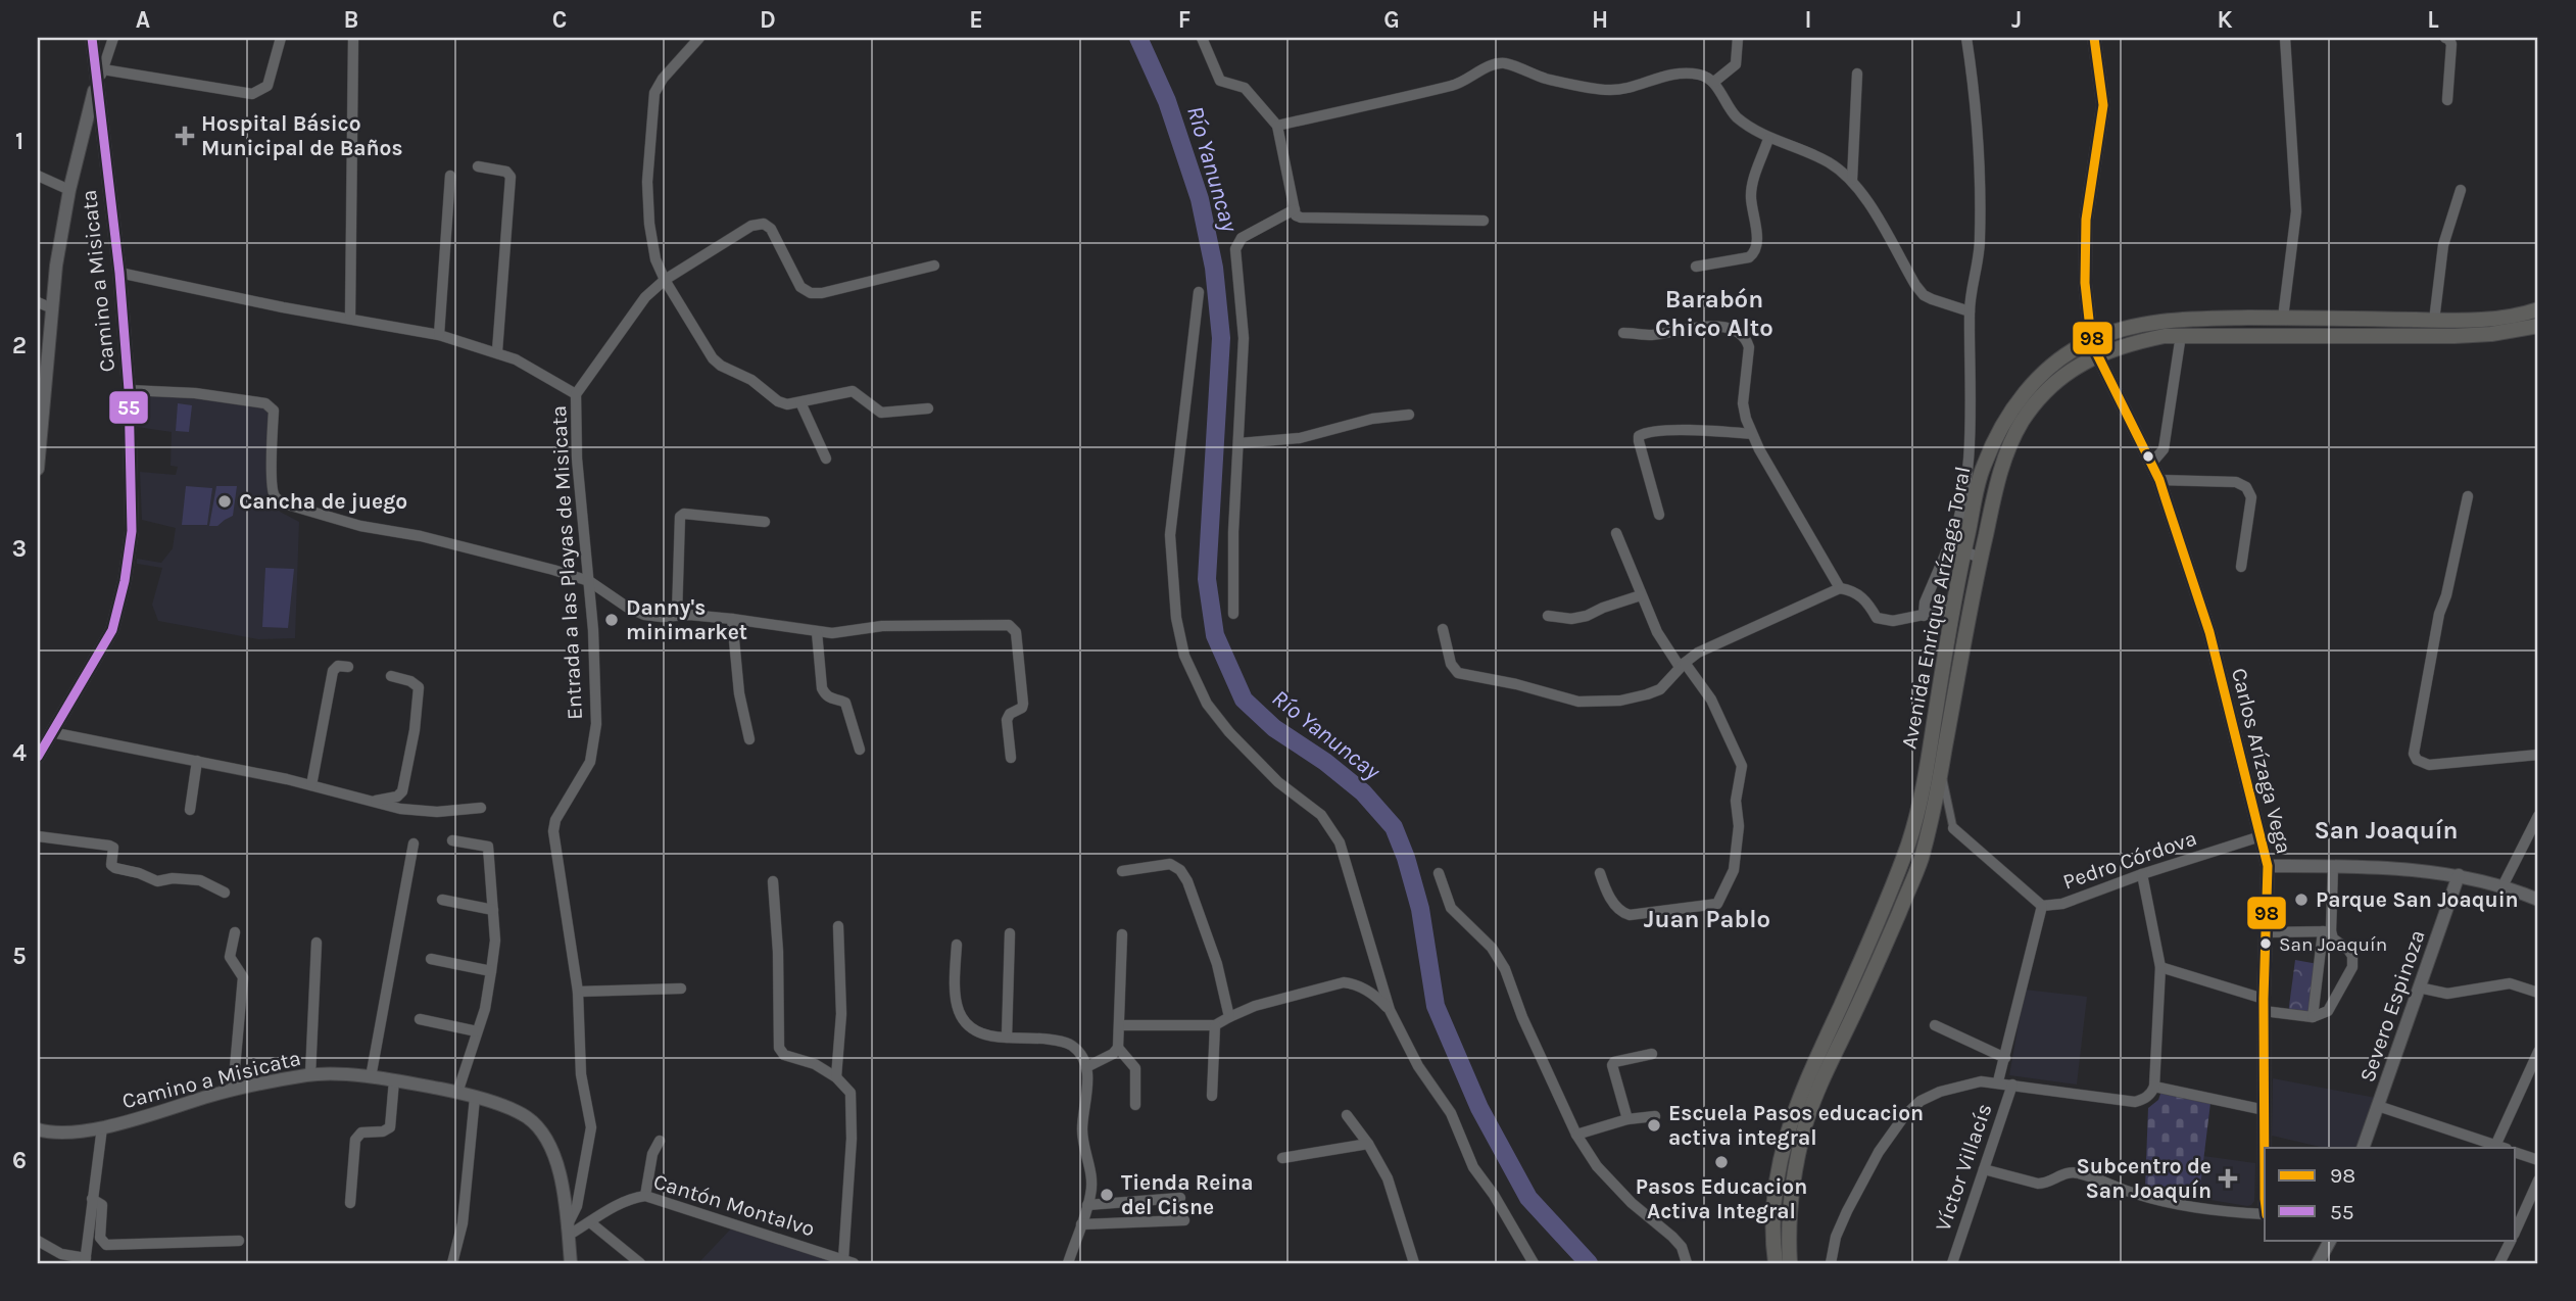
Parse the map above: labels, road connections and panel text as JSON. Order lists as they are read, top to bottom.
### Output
{
  "streets": {
    "main road": ["Avenida Enrique Arízaga Toral"],
    "street": [
      "Camino a Misicata",
      "Entrada a las Playas de Misicata",
      "Carlos Arízaga Vega",
      "Pedro Córdova",
      "Severo Espinoza",
      "Víctor Villacís",
      "Cantón Montalvo"
    ]
  },
  "crossings": [
    ["Camino a Misicata", "Entrada a las Playas de Misicata"],
    ["Camino a Misicata", "Cantón Montalvo"],
    ["Entrada a las Playas de Misicata", "Cantón Montalvo"],
    ["Avenida Enrique Arízaga Toral", "Carlos Arízaga Vega"],
    ["Carlos Arízaga Vega", "Pedro Córdova"]
  ],
  "districts": ["Barabón Chico Alto", "San Joaquín", "Juan Pablo"],
  "water": ["Río Yanuncay"],
  "places": {
    "health": ["Hospital Básico Municipal de Baños", "Subcentro de San Joaquín"],
    "other": [
      "Cancha de juego",
      "Danny's minimarket",
      "Parque San Joaquin",
      "San Joaquín",
      "Escuela Pasos educacion activa integral",
      "Pasos Educacion Activa Integral",
      "Tienda Reina del Cisne"
    ]
  },
  "lines": ["transit line 98", "transit line 55"],
  "legend": ["98", "55"],
  "grid": {
    "columns": [
      "A",
      "B",
      "C",
      "D",
      "E",
      "F",
      "G",
      "H",
      "I",
      "J",
      "K",
      "L"
    ],
    "rows": [
      "1",
      "2",
      "3",
      "4",
      "5",
      "6"
    ]
  }
}
